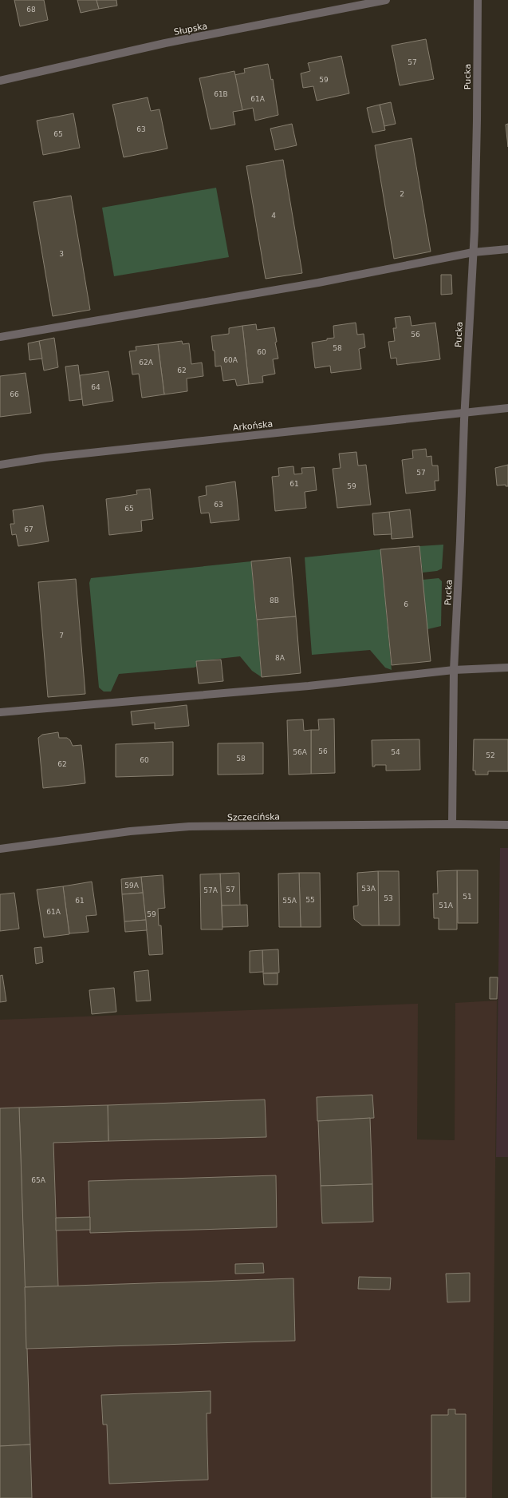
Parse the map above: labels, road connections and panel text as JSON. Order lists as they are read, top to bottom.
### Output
{
  "streets": {
    "street": [
      "Słupska",
      "Pucka",
      "Arkońska",
      "Szczecińska"
    ]
  },
  "crossings": [
    ["Pucka", "Arkońska"],
    ["Pucka", "Szczecińska"]
  ],
  "house_numbers": [
    "68",
    "57",
    "59",
    "61B",
    "61A",
    "63",
    "65",
    "2",
    "4",
    "3",
    "56",
    "58",
    "60",
    "60A",
    "62A",
    "62",
    "64",
    "66",
    "57",
    "61",
    "59",
    "63",
    "65",
    "67",
    "8B",
    "6",
    "7",
    "8A",
    "56",
    "56A",
    "54",
    "52",
    "58",
    "60",
    "62",
    "59A",
    "53A",
    "57",
    "57A",
    "51",
    "53",
    "55",
    "61",
    "55A",
    "51A",
    "61A",
    "59",
    "65A"
  ]
}
